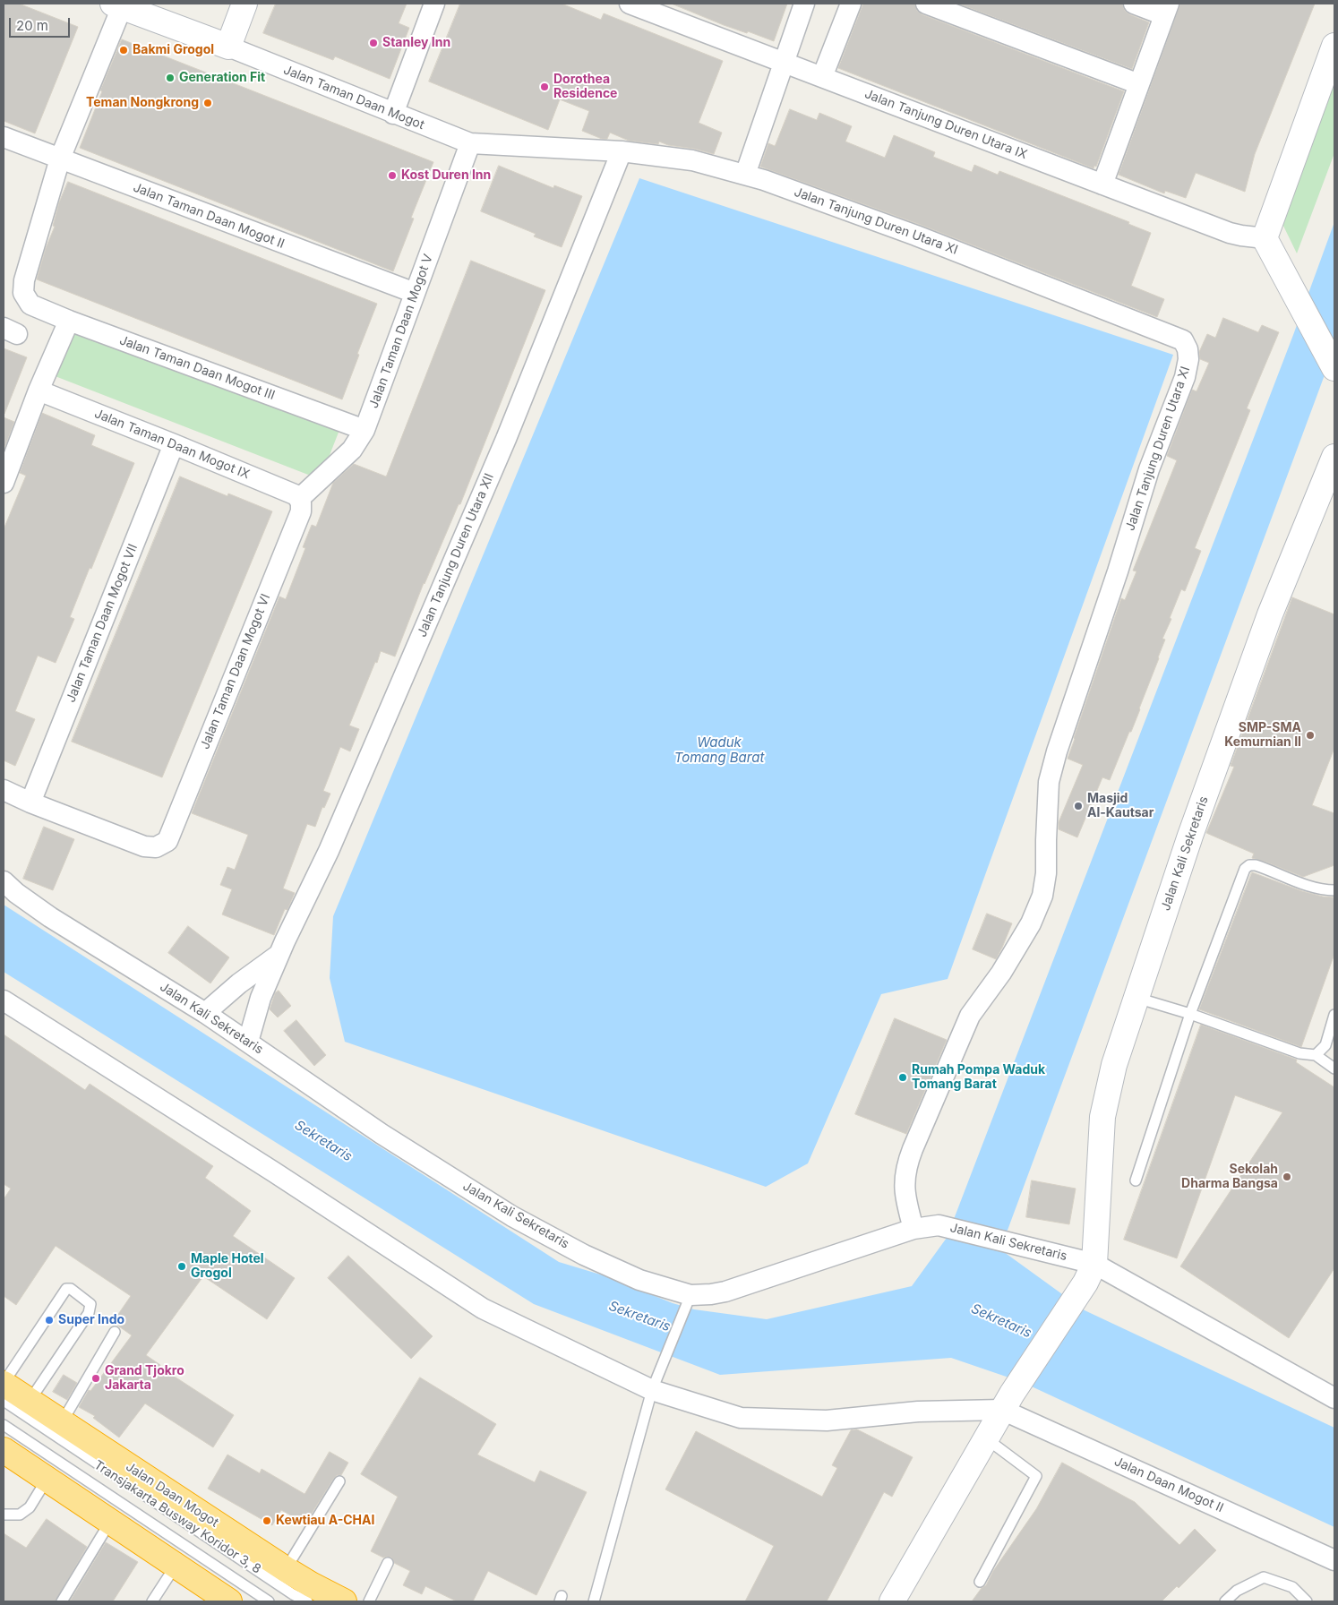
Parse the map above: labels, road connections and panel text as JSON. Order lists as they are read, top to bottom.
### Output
{
  "streets": {
    "highway": ["Jalan Daan Mogot"],
    "street": [
      "Jalan Taman Daan Mogot",
      "Jalan Tanjung Duren Utara IX",
      "Jalan Taman Daan Mogot II",
      "Jalan Tanjung Duren Utara XI",
      "Jalan Taman Daan Mogot V",
      "Jalan Taman Daan Mogot III",
      "Jalan Taman Daan Mogot IX",
      "Jalan Tanjung Duren Utara XII",
      "Jalan Taman Daan Mogot VII",
      "Jalan Taman Daan Mogot VI",
      "Jalan Kali Sekretaris",
      "Jalan Daan Mogot II"
    ],
    "lane": ["Transjakarta Busway Koridor 3, 8"]
  },
  "crossings": [
    ["Jalan Taman Daan Mogot", "Jalan Tanjung Duren Utara XI"],
    ["Jalan Taman Daan Mogot", "Jalan Taman Daan Mogot V"],
    ["Jalan Taman Daan Mogot II", "Jalan Taman Daan Mogot V"],
    ["Jalan Taman Daan Mogot II", "Jalan Taman Daan Mogot III"],
    ["Jalan Tanjung Duren Utara XI", "Jalan Taman Daan Mogot V"],
    ["Jalan Tanjung Duren Utara XI", "Jalan Tanjung Duren Utara XII"],
    ["Jalan Tanjung Duren Utara XI", "Jalan Kali Sekretaris"],
    ["Jalan Taman Daan Mogot V", "Jalan Taman Daan Mogot III"],
    ["Jalan Taman Daan Mogot V", "Jalan Taman Daan Mogot IX"],
    ["Jalan Taman Daan Mogot V", "Jalan Taman Daan Mogot VI"],
    ["Jalan Taman Daan Mogot IX", "Jalan Taman Daan Mogot VII"],
    ["Jalan Taman Daan Mogot IX", "Jalan Taman Daan Mogot VI"],
    ["Jalan Tanjung Duren Utara XII", "Jalan Kali Sekretaris"],
    ["Jalan Taman Daan Mogot VII", "Jalan Taman Daan Mogot VI"]
  ],
  "water": ["Waduk Tomang Barat", "Sekretaris"],
  "places": [
    "Stanley Inn",
    "Bakmi Grogol",
    "Generation Fit",
    "Dorothea Residence",
    "Teman Nongkrong",
    "Kost Duren Inn",
    "SMP-SMA Kemurnian II",
    "Masjid Al-Kautsar",
    "Rumah Pompa Waduk Tomang Barat",
    "Sekolah Dharma Bangsa",
    "Maple Hotel Grogol",
    "Super Indo",
    "Grand Tjokro Jakarta",
    "Kewtiau A-CHAI"
  ],
  "scale_bar": "20 m"
}
